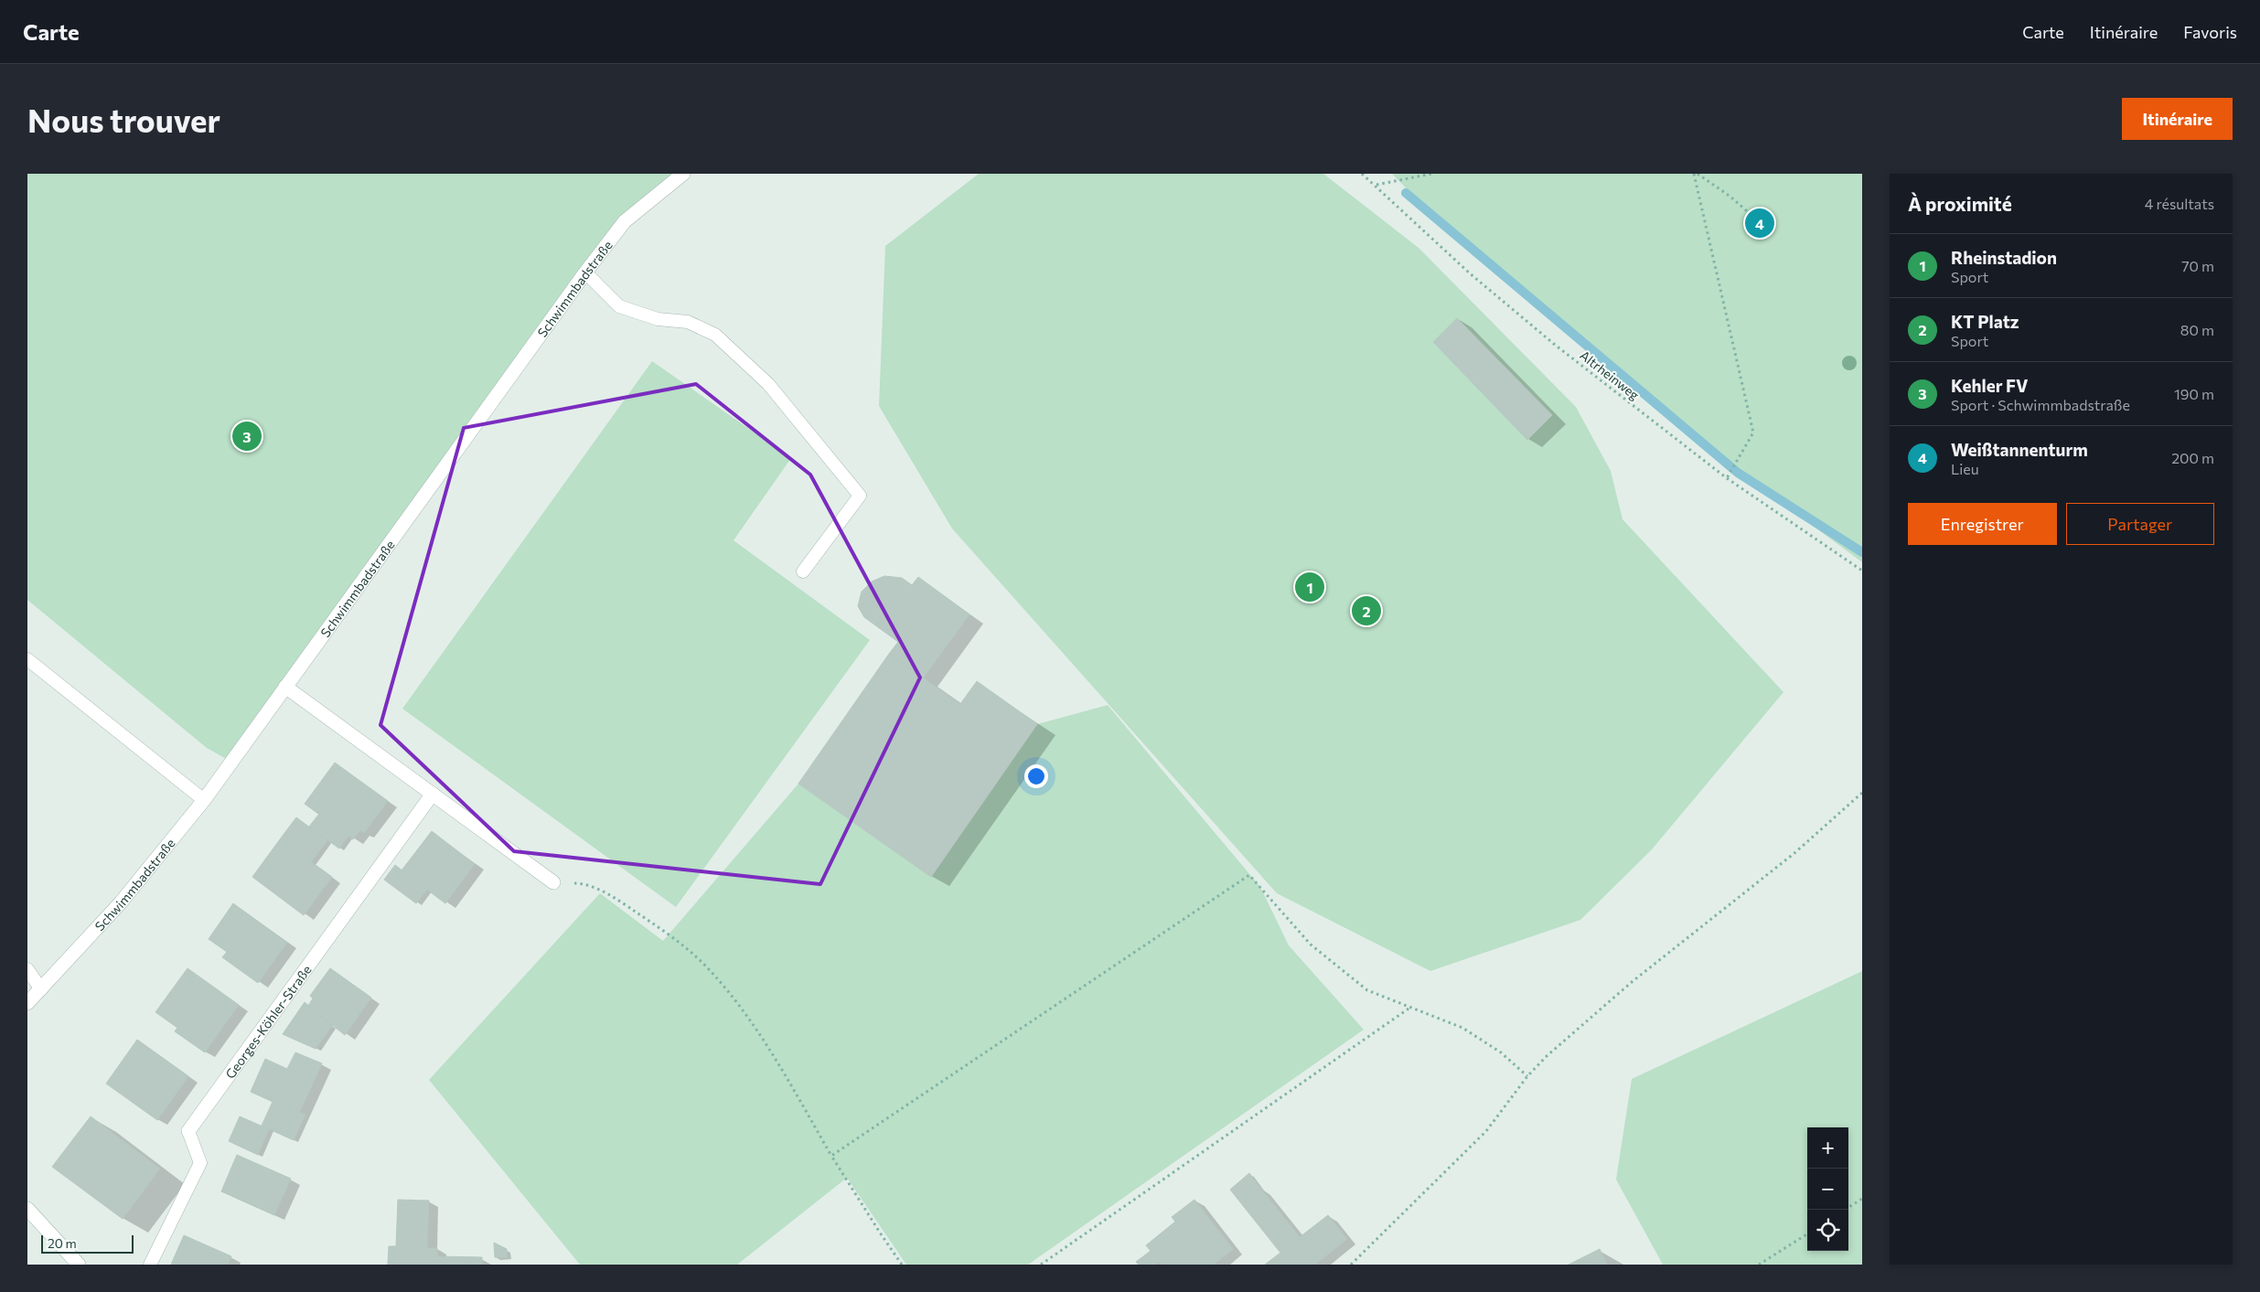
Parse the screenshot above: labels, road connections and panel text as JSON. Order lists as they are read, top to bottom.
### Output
{
  "streets": {
    "street": ["Schwimmbadstraße", "Georges-Köhler-Straße"],
    "path": ["Altrheinweg"]
  },
  "scale_bar": "20 m",
  "page": {
    "header": "Carte",
    "nav": ["Carte", "Itinéraire", "Favoris"],
    "buttons": [
      "Itinéraire",
      ["Enregistrer", "Partager"]
    ],
    "title": "Nous trouver",
    "heading": ["À proximité", "4 résultats"],
    "pins": [
      "4",
      "3",
      "1",
      "2"
    ],
    "list": [
      {
        "mark": "1",
        "name": "Rheinstadion",
        "note": "Sport",
        "value": "70 m"
      },
      {
        "mark": "2",
        "name": "KT Platz",
        "note": "Sport",
        "value": "80 m"
      },
      {
        "mark": "3",
        "name": "Kehler FV",
        "note": "Sport · Schwimmbadstraße",
        "value": "190 m"
      },
      {
        "mark": "4",
        "name": "Weißtannenturm",
        "note": "Lieu",
        "value": "200 m"
      }
    ],
    "map_buttons": ["+", "−"],
    "scale": "20 m"
  }
}
